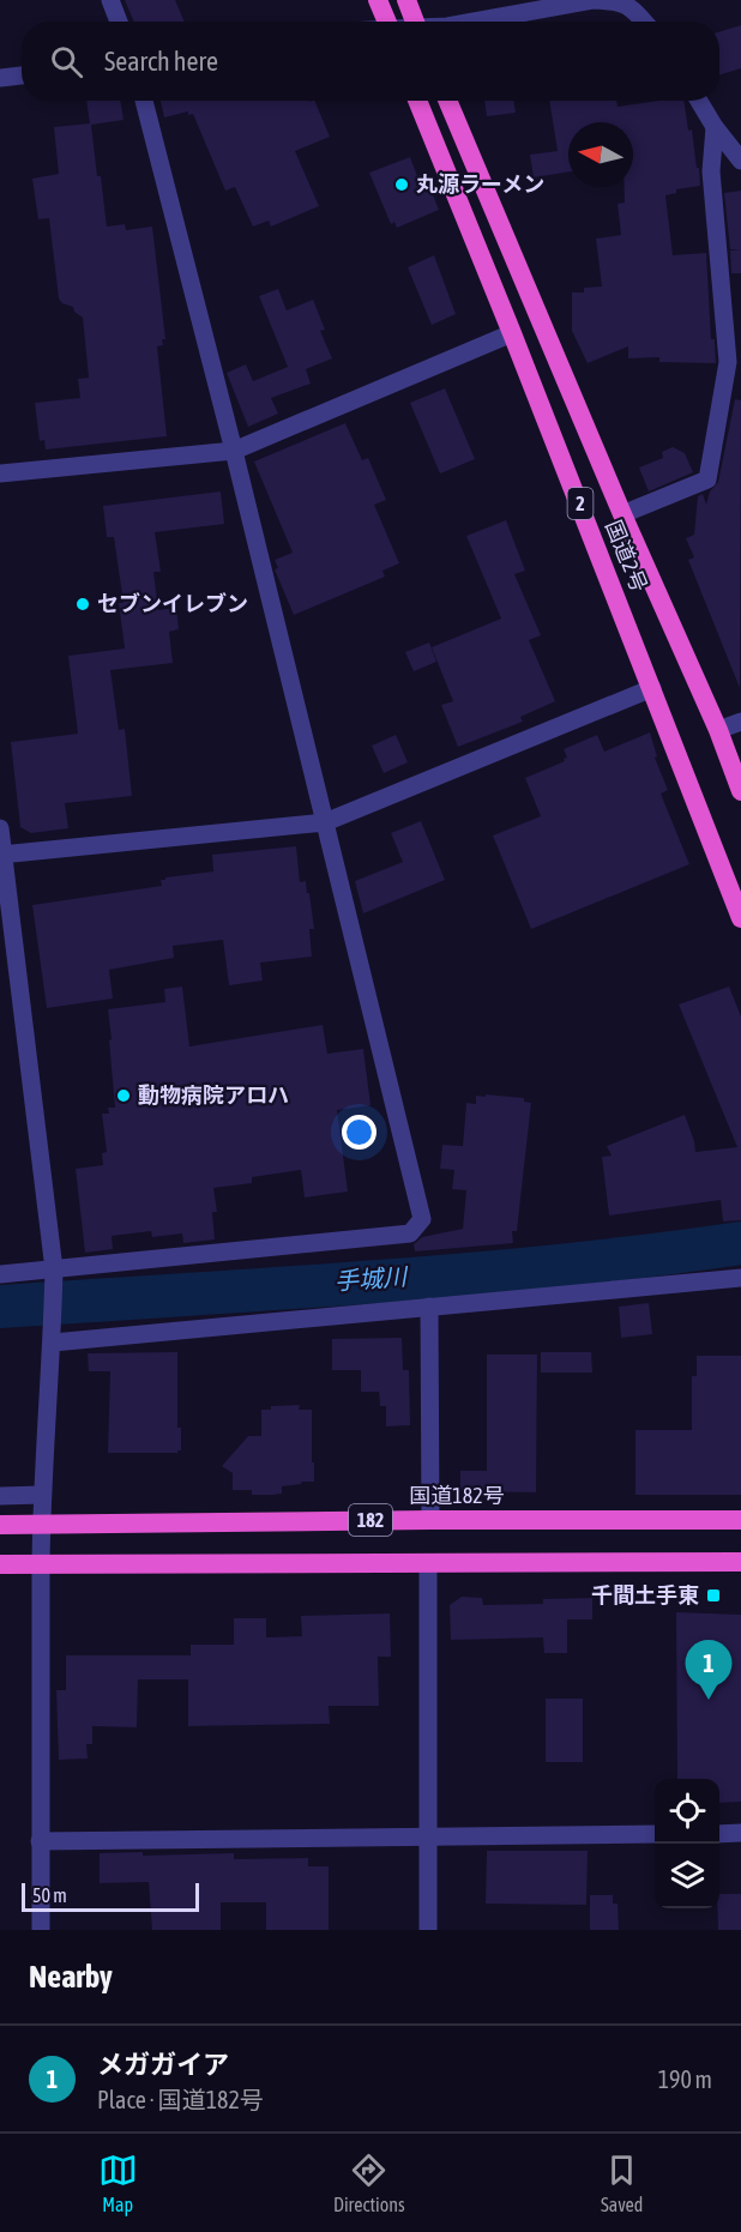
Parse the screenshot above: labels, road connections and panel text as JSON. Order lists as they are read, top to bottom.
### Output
{
  "streets": {
    "highway": [
      "2",
      "国道2号",
      "国道182号",
      "182"
    ]
  },
  "water": ["手城川"],
  "places": {
    "other": ["丸源ラーメン", "セブンイレブン", "動物病院アロハ"],
    "transit": ["千間土手東"]
  },
  "scale_bar": "50 m",
  "north": "left",
  "page": {
    "search": "Search here",
    "pins": "1",
    "scale": "50 m",
    "heading": "Nearby",
    "list": [
      {
        "mark": "1",
        "name": "メガガイア",
        "note": "Place · 国道182号",
        "value": "190 m"
      }
    ],
    "nav": ["Map", "Directions", "Saved"]
  }
}
